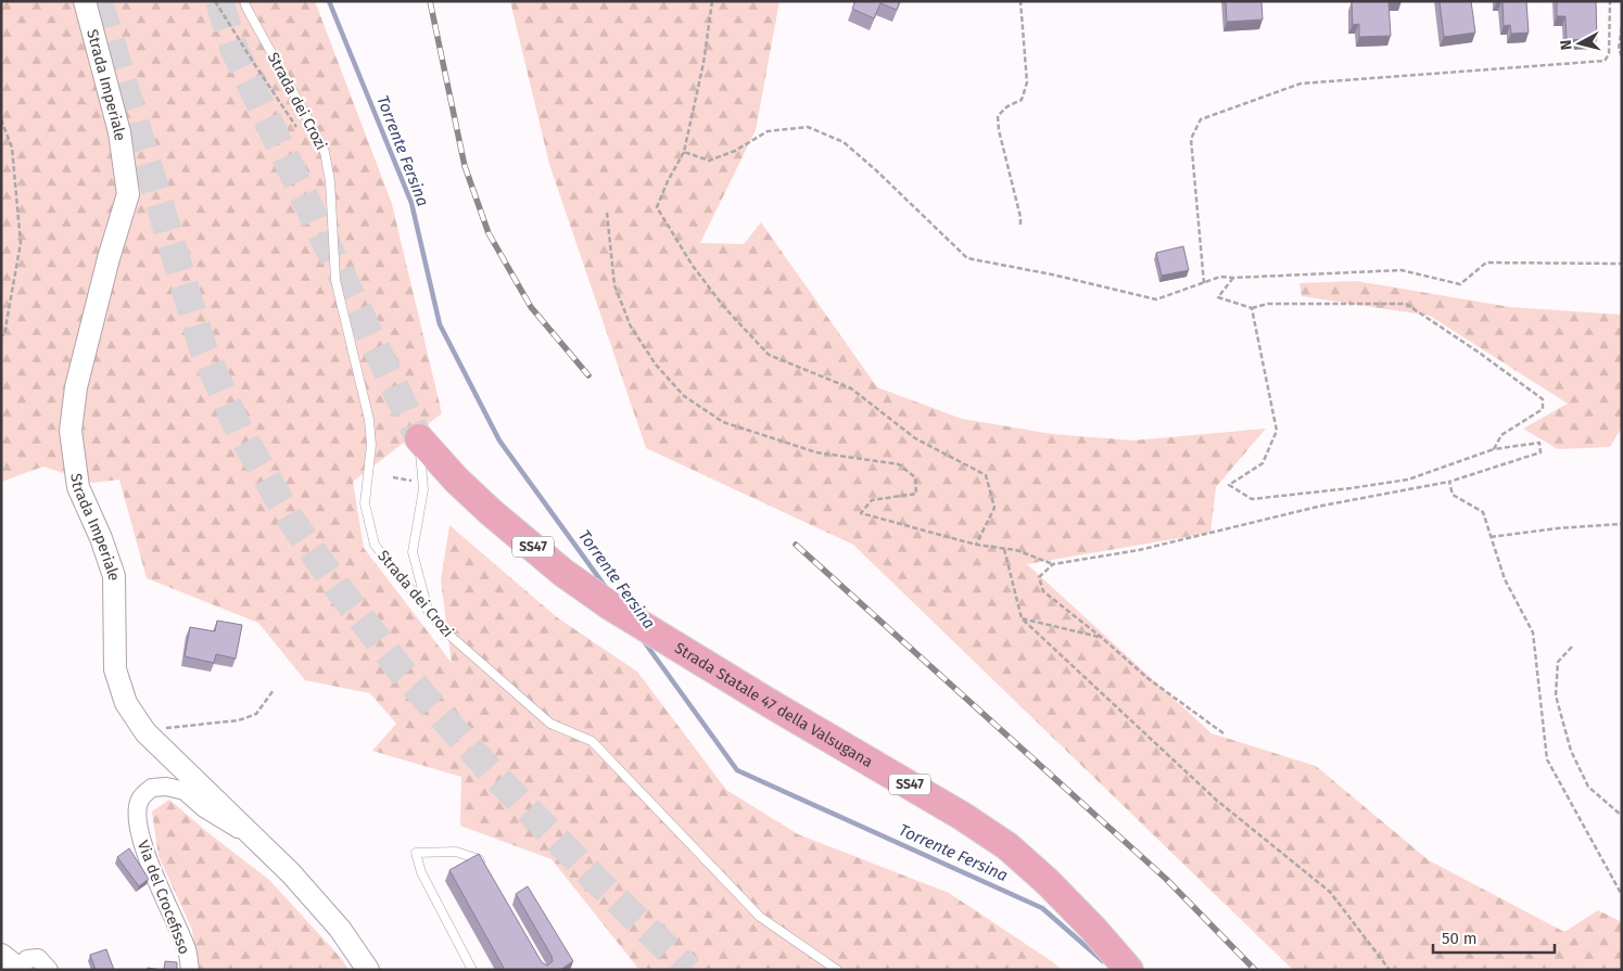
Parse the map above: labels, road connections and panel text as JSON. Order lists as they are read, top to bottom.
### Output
{
  "streets": {
    "highway": ["SS47", "Strada Statale 47 della Valsugana"],
    "street": ["Strada Imperiale", "Via del Crocefisso"],
    "lane": ["Strada dei Crozi"]
  },
  "crossings": [
    ["Strada Imperiale", "Via del Crocefisso"]
  ],
  "water": ["Torrente Fersina"],
  "scale_bar": "50 m",
  "north": "left"
}
